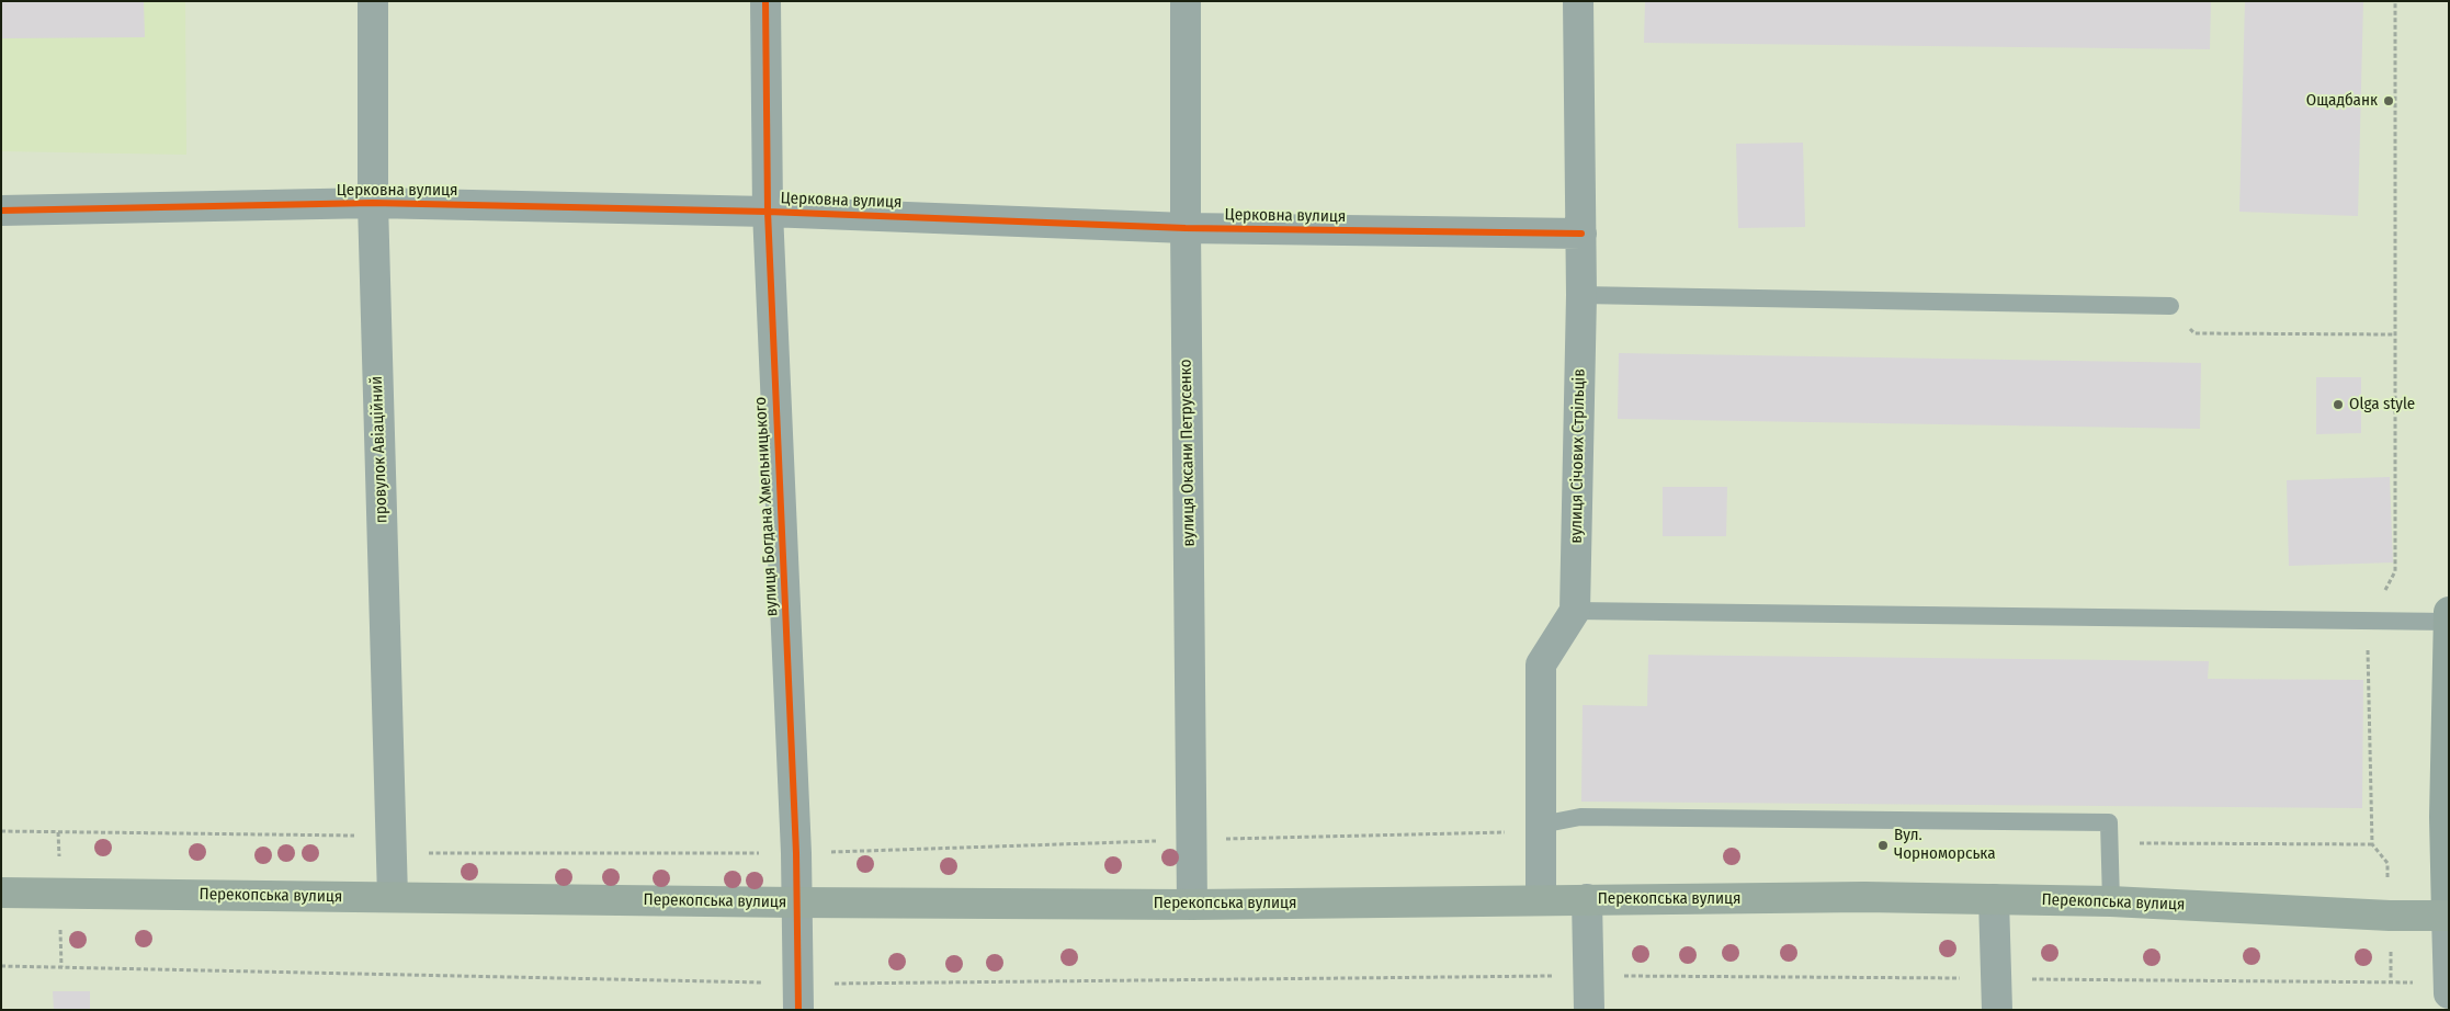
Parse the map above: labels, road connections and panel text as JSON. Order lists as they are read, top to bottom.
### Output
{
  "streets": {
    "main road": ["Перекопська вулиця"],
    "street": [
      "Церковна вулиця",
      "провулок Авіаційний",
      "вулиця Оксани Петрусенко",
      "вулиця Січових Стрільців",
      "вулиця Богдана Хмельницького"
    ]
  },
  "crossings": [
    ["Церковна вулиця", "провулок Авіаційний"],
    ["Церковна вулиця", "вулиця Оксани Петрусенко"],
    ["Церковна вулиця", "вулиця Січових Стрільців"],
    ["Церковна вулиця", "вулиця Богдана Хмельницького"],
    ["провулок Авіаційний", "Перекопська вулиця"],
    ["вулиця Оксани Петрусенко", "Перекопська вулиця"],
    ["вулиця Богдана Хмельницького", "Перекопська вулиця"]
  ],
  "places": ["Ощадбанк", "Olga style", "Вул. Чорноморська"]
}
